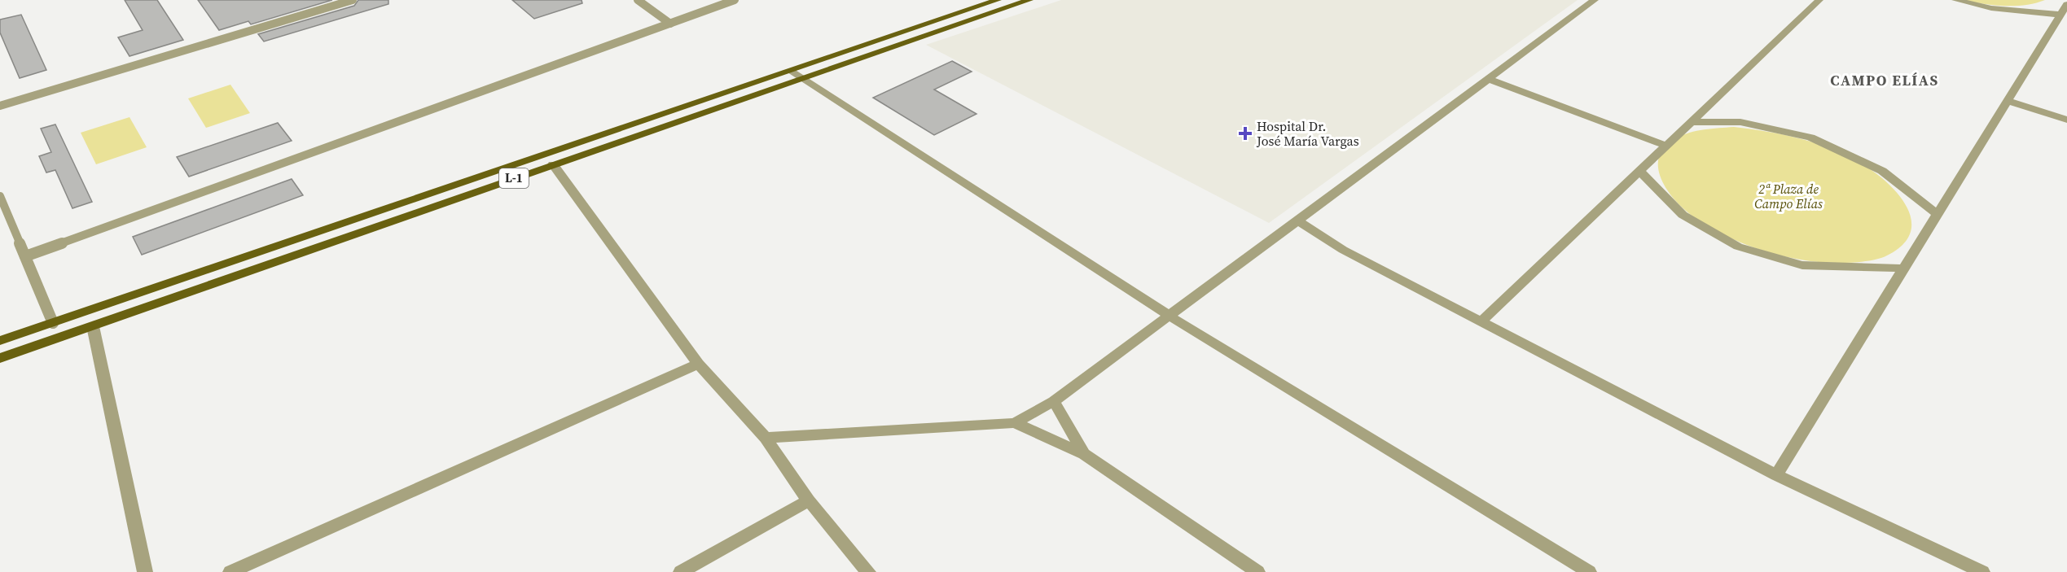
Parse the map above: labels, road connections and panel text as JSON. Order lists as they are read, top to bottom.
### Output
{
  "streets": {
    "main road": ["L-1"]
  },
  "districts": ["CAMPO ELÍAS"],
  "parks": ["2ª Plaza de Campo Elías"],
  "places": {
    "health": ["Hospital Dr. José María Vargas"]
  }
}
